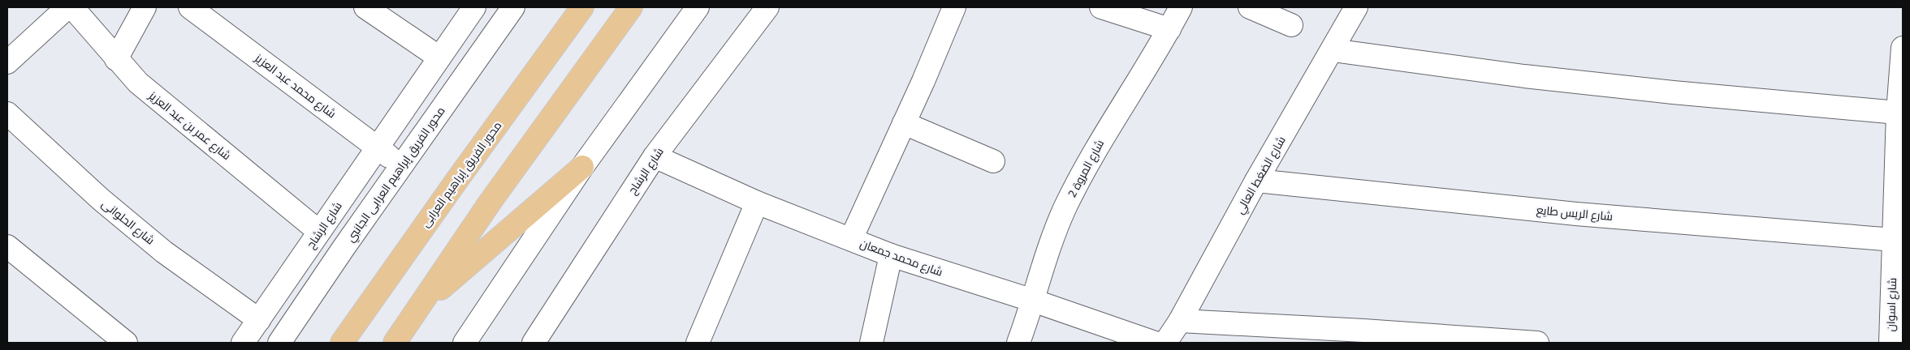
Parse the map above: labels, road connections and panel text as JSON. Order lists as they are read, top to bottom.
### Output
{
  "streets": {
    "main road": ["محور الفريق إبراهيم العرابى"],
    "street": [
      "شارع محمد عبد العزيز",
      "شارع عمر بن عبد العزيز",
      "شارع المروة 2",
      "شارع الرشاح",
      "محور الفريق إبراهيم العرابى الجانبي",
      "شارع الضغط العالي",
      "شارع الريس طايع",
      "شارع الحلوانى",
      "شارع محمد جمعان",
      "شارع اسوان"
    ]
  },
  "crossings": [
    ["شارع محمد عبد العزيز", "شارع الرشاح"],
    ["شارع محمد عبد العزيز", "محور الفريق إبراهيم العرابى الجانبي"],
    ["شارع عمر بن عبد العزيز", "شارع الرشاح"],
    ["شارع المروة 2", "شارع محمد جمعان"],
    ["شارع الرشاح", "شارع الحلوانى"],
    ["شارع الرشاح", "شارع محمد جمعان"],
    ["شارع الضغط العالي", "شارع الريس طايع"],
    ["شارع الريس طايع", "شارع اسوان"]
  ]
}
